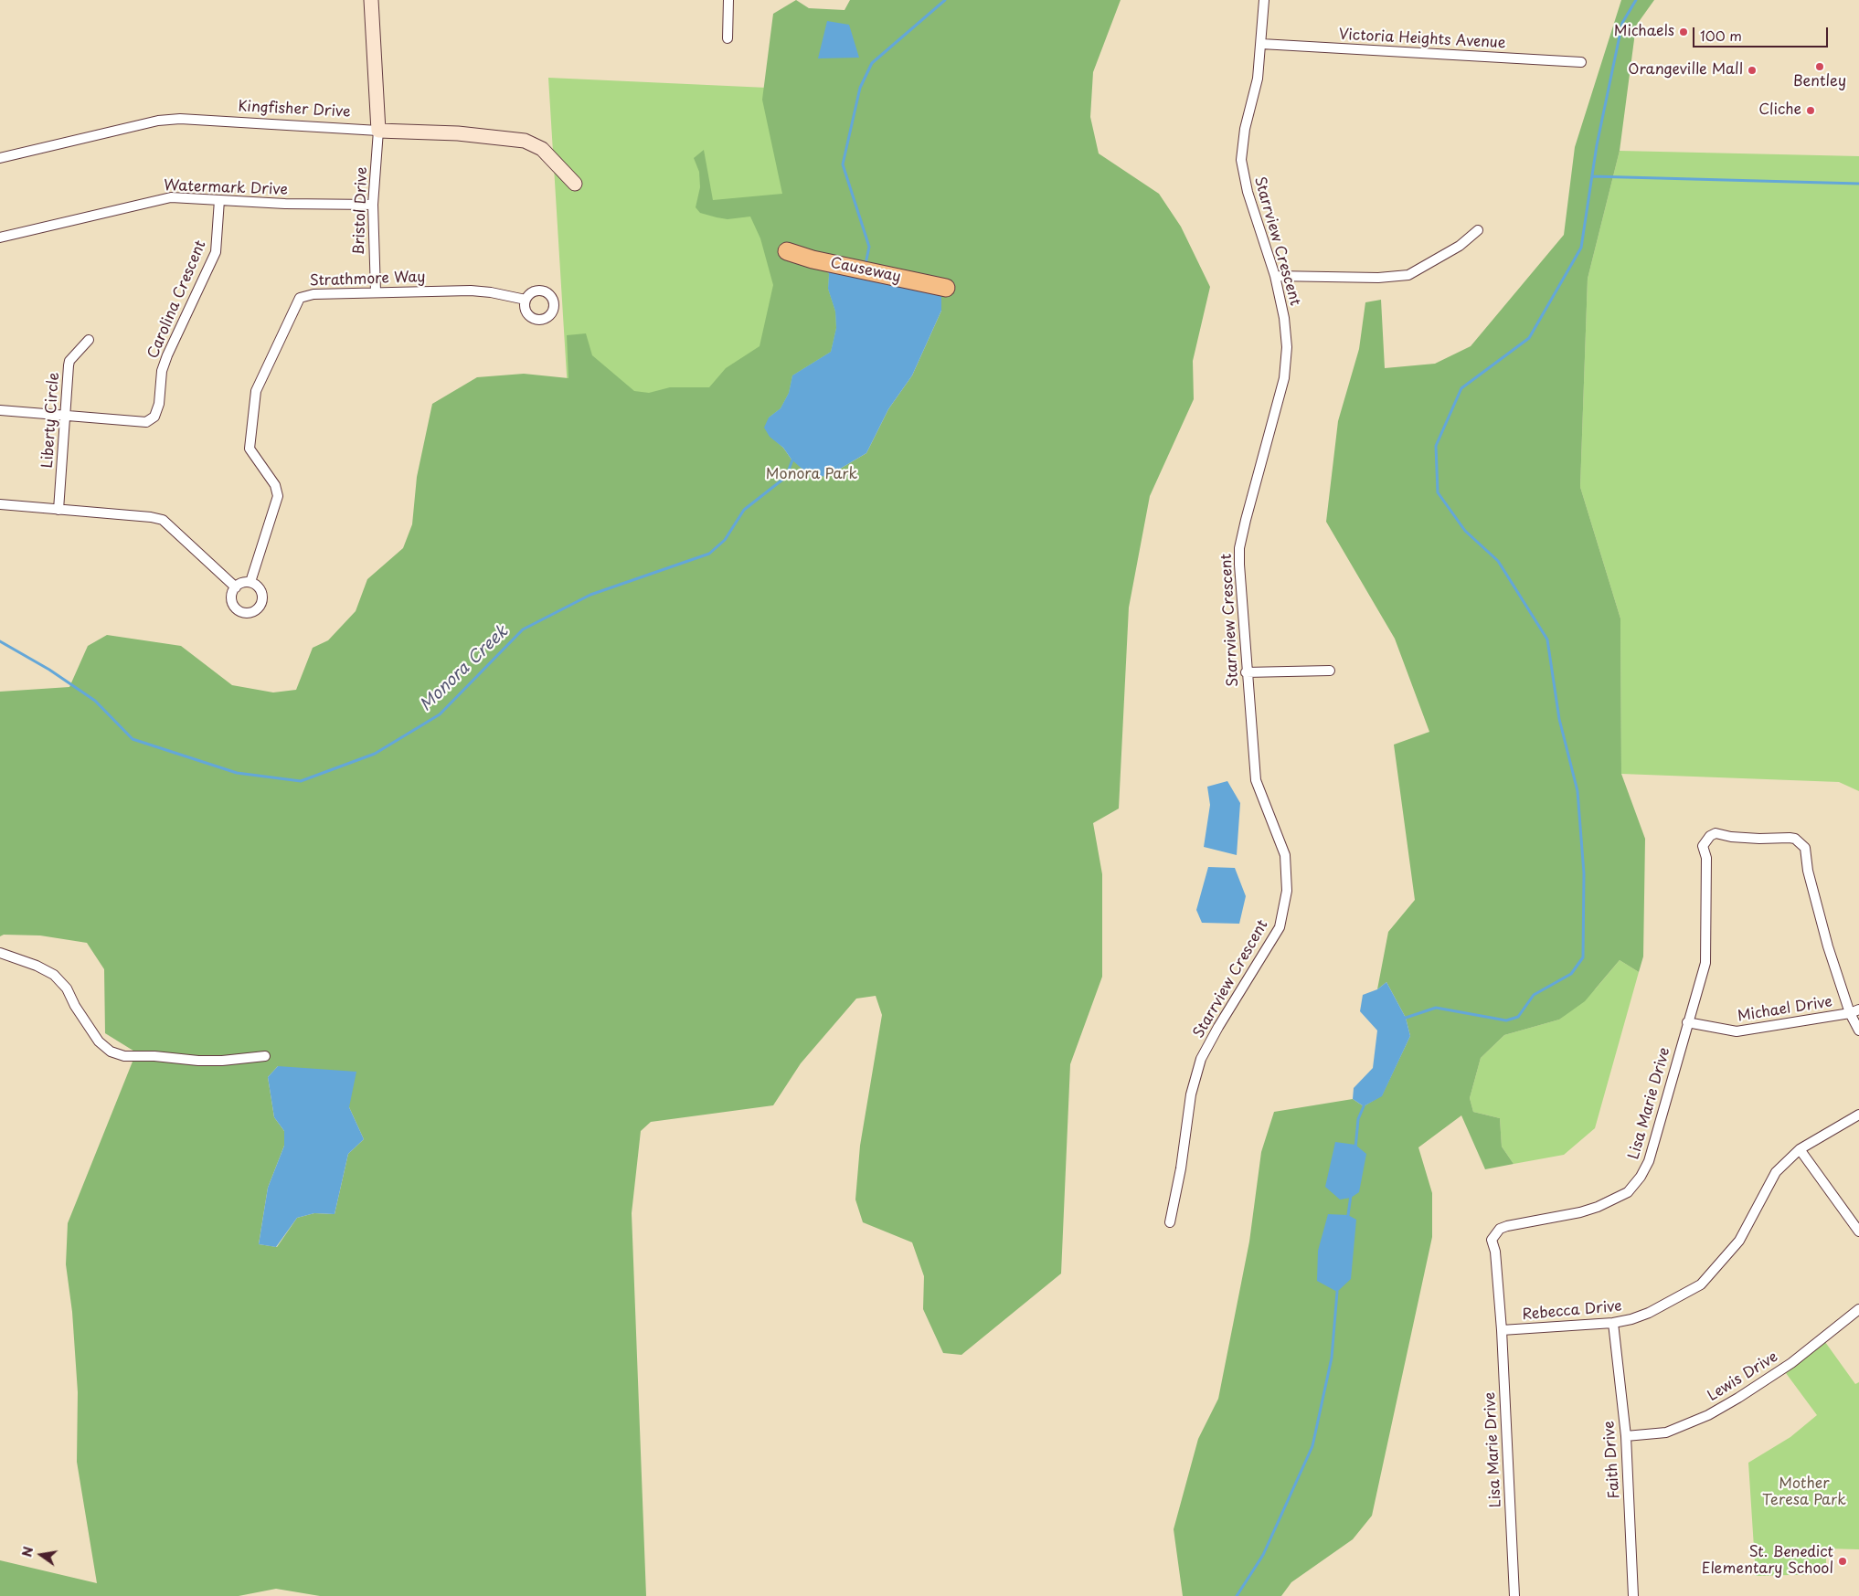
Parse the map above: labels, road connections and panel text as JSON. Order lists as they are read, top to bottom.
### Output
{
  "streets": {
    "highway": ["Causeway"],
    "street": [
      "Victoria Heights Avenue",
      "Kingfisher Drive",
      "Watermark Drive",
      "Bristol Drive",
      "Starrview Crescent",
      "Strathmore Way",
      "Carolina Crescent",
      "Liberty Circle",
      "Michael Drive",
      "Lisa Marie Drive",
      "Rebecca Drive",
      "Lewis Drive",
      "Faith Drive"
    ]
  },
  "crossings": [
    ["Victoria Heights Avenue", "Starrview Crescent"],
    ["Kingfisher Drive", "Bristol Drive"],
    ["Watermark Drive", "Bristol Drive"],
    ["Watermark Drive", "Carolina Crescent"],
    ["Bristol Drive", "Strathmore Way"],
    ["Carolina Crescent", "Liberty Circle"],
    ["Michael Drive", "Lisa Marie Drive"],
    ["Lisa Marie Drive", "Rebecca Drive"],
    ["Rebecca Drive", "Faith Drive"],
    ["Lewis Drive", "Faith Drive"]
  ],
  "water": ["Monora Creek"],
  "parks": ["Monora Park", "Mother Teresa Park"],
  "places": [
    "Michaels",
    "Bentley",
    "Orangeville Mall",
    "Cliche",
    "St. Benedict Elementary School"
  ],
  "scale_bar": "100 m",
  "north": "left"
}
